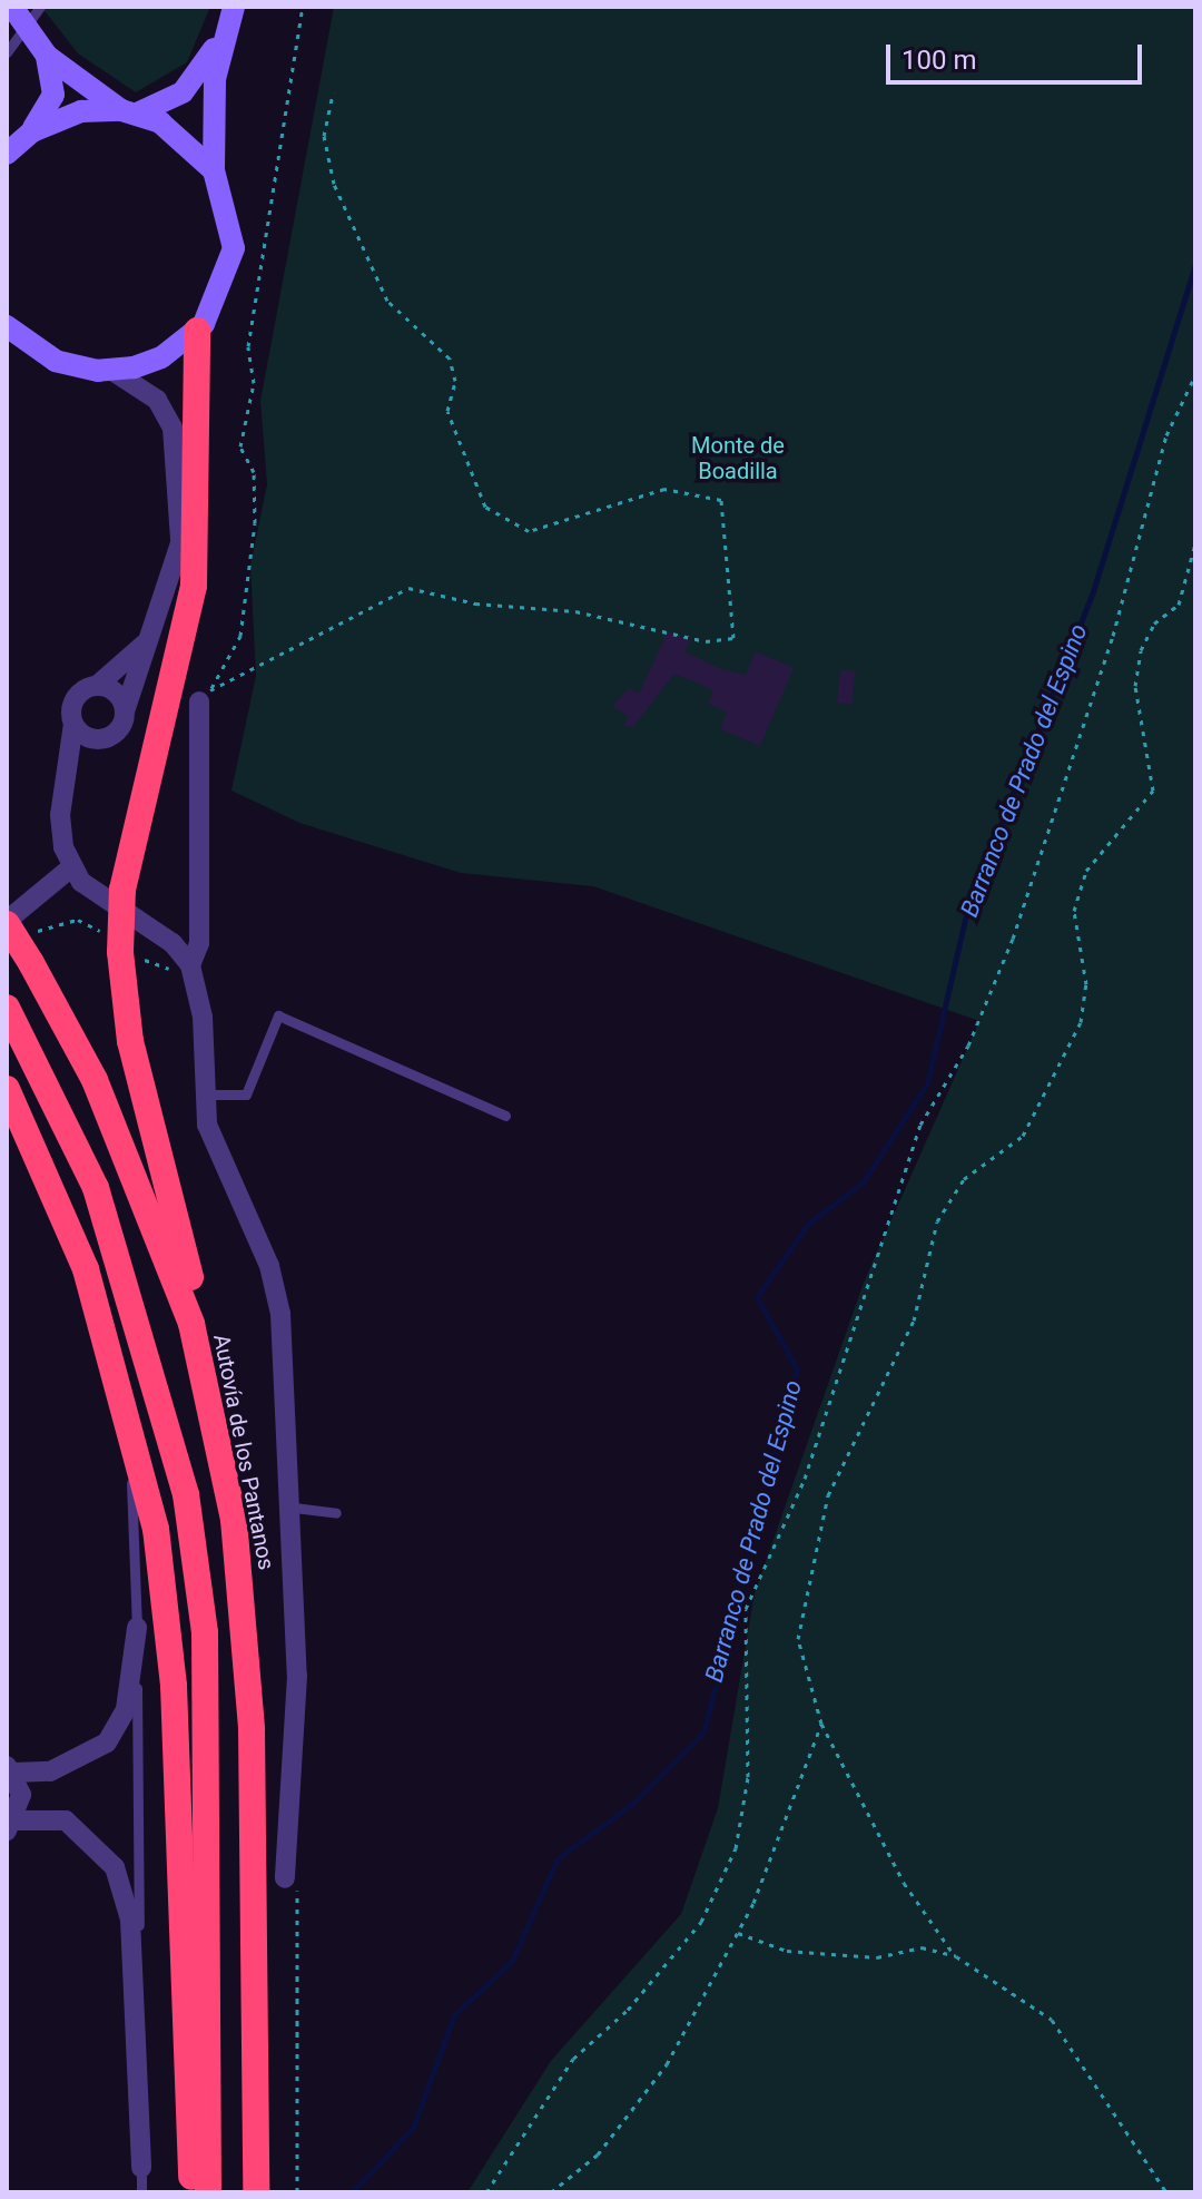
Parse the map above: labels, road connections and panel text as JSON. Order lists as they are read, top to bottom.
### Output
{
  "streets": {
    "highway": ["Autovía de los Pantanos"]
  },
  "water": ["Barranco de Prado del Espino"],
  "parks": ["Monte de Boadilla"],
  "scale_bar": "100 m"
}
